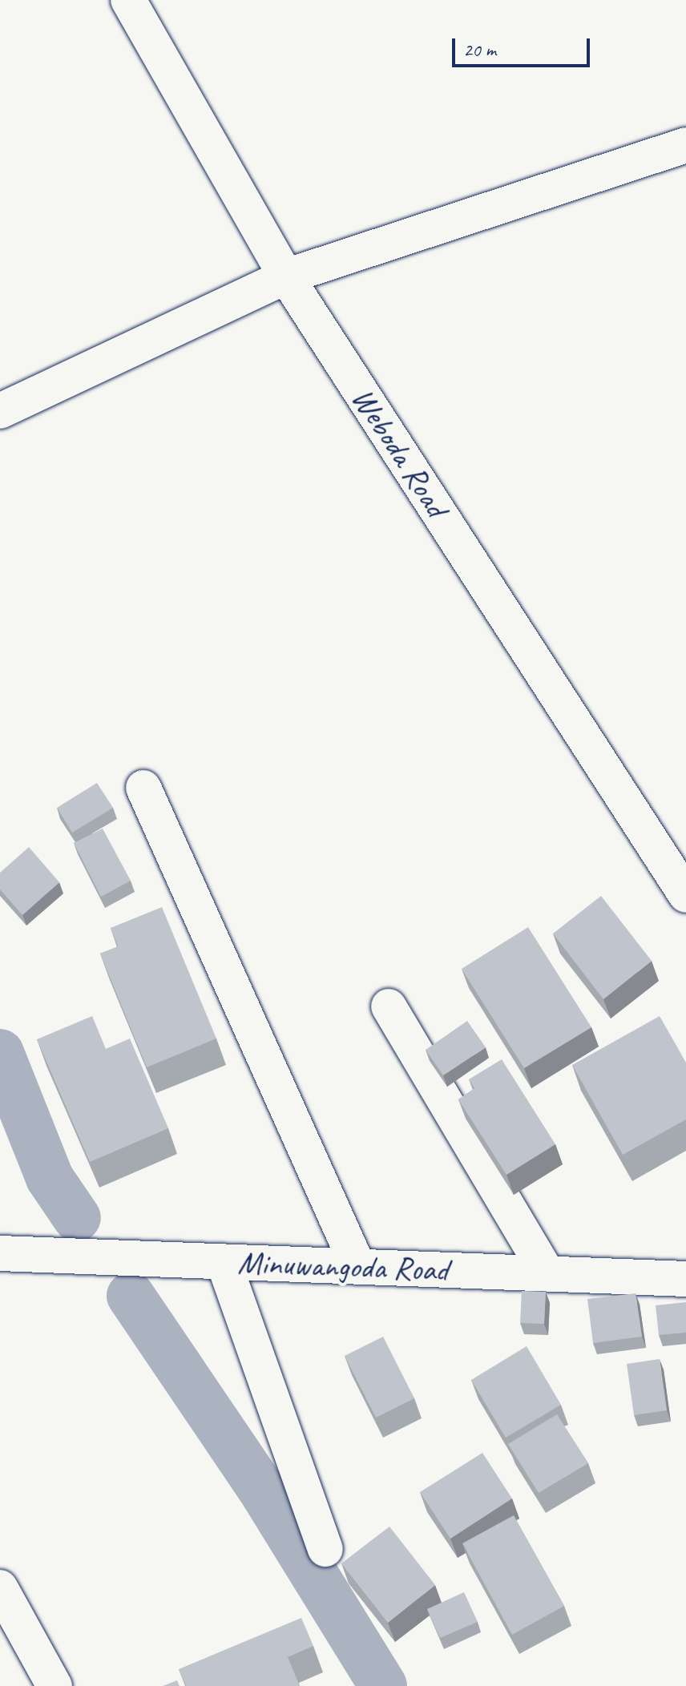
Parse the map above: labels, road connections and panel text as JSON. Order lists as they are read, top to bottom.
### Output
{
  "streets": {
    "street": ["Weboda Road", "Minuwangoda Road"]
  },
  "scale_bar": "20 m"
}
